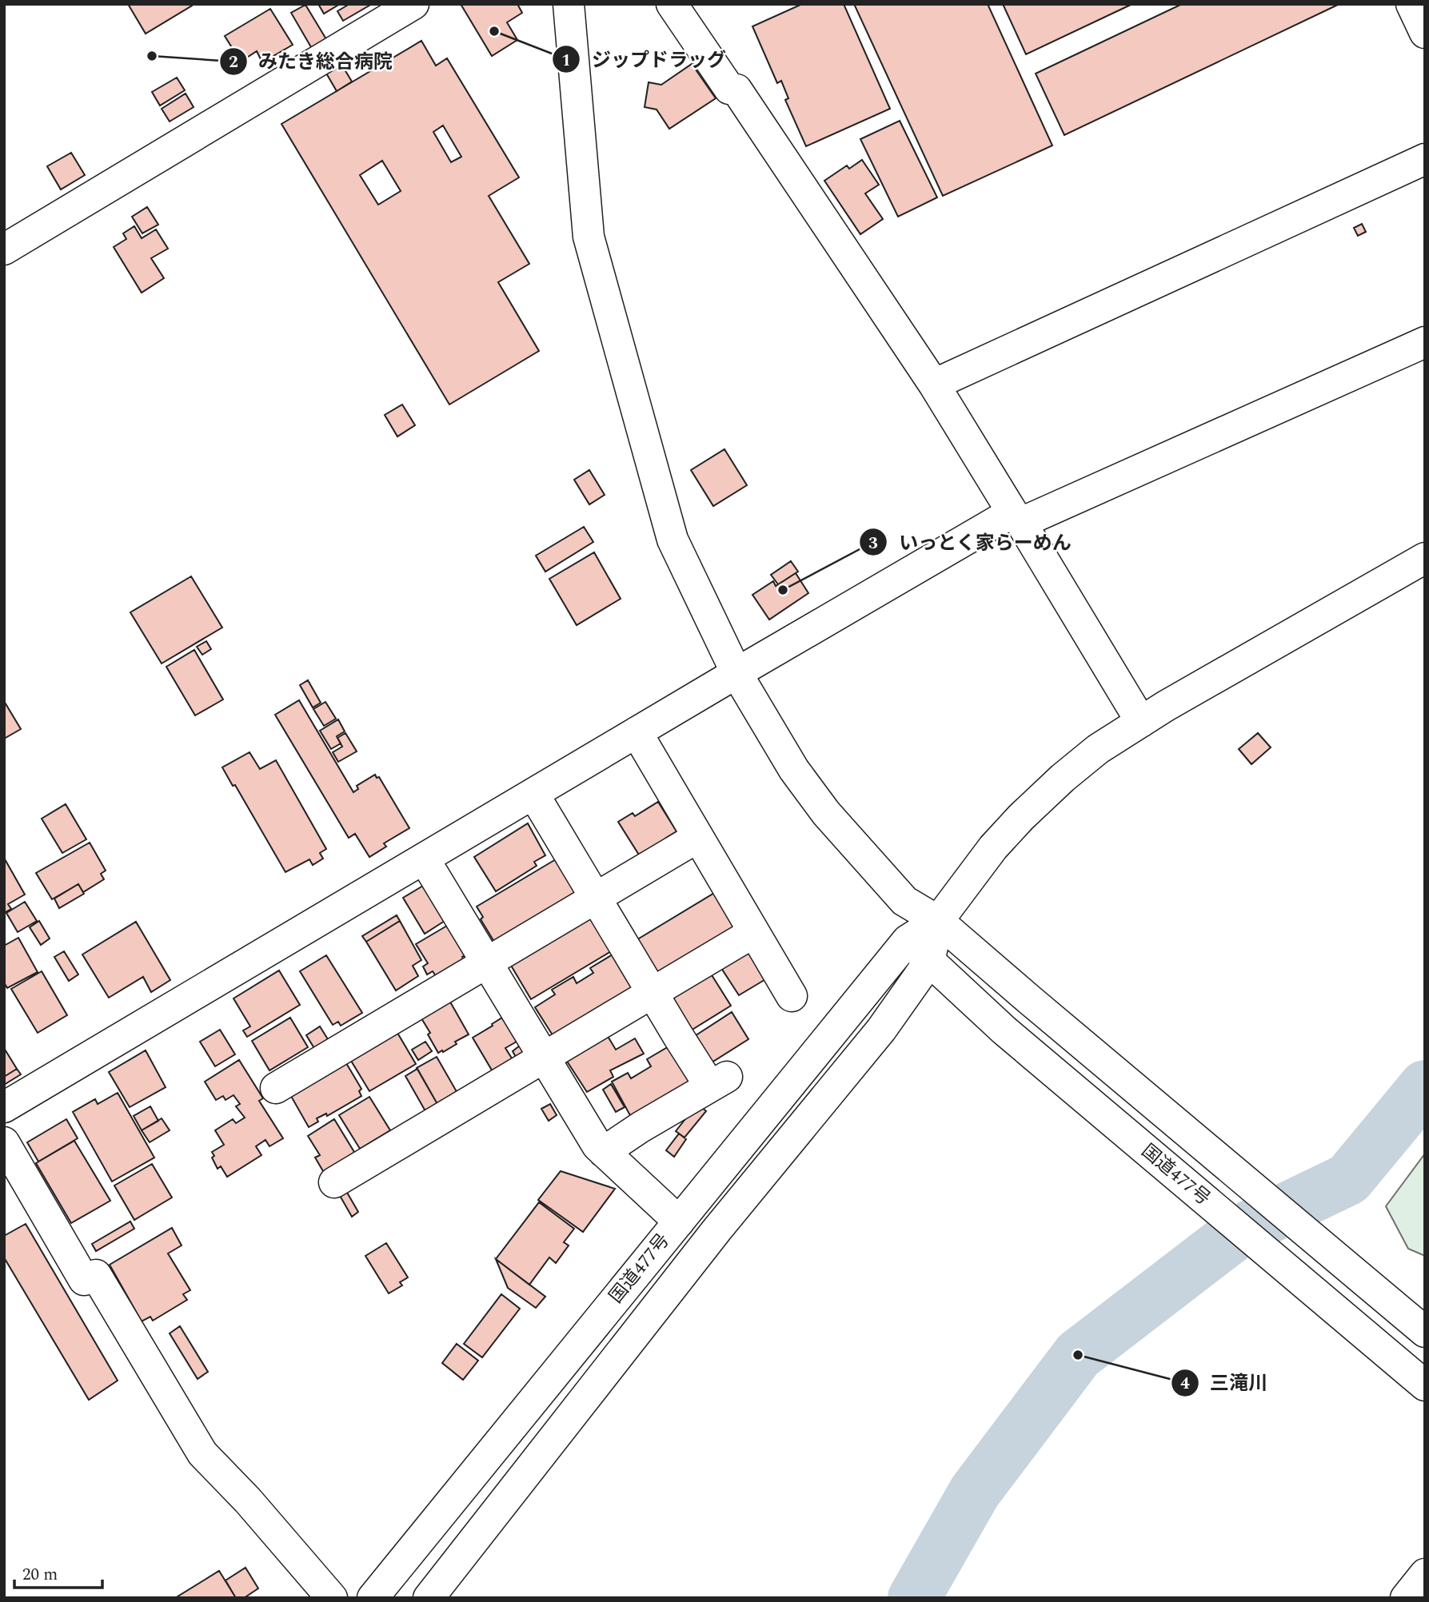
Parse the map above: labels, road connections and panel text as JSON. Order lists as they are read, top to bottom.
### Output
{
  "streets": {
    "main road": ["国道477号"]
  },
  "places": [
    "ジップドラッグ",
    "みたき総合病院",
    "いっとく家らーめん",
    "三滝川"
  ],
  "scale_bar": "20 m"
}
